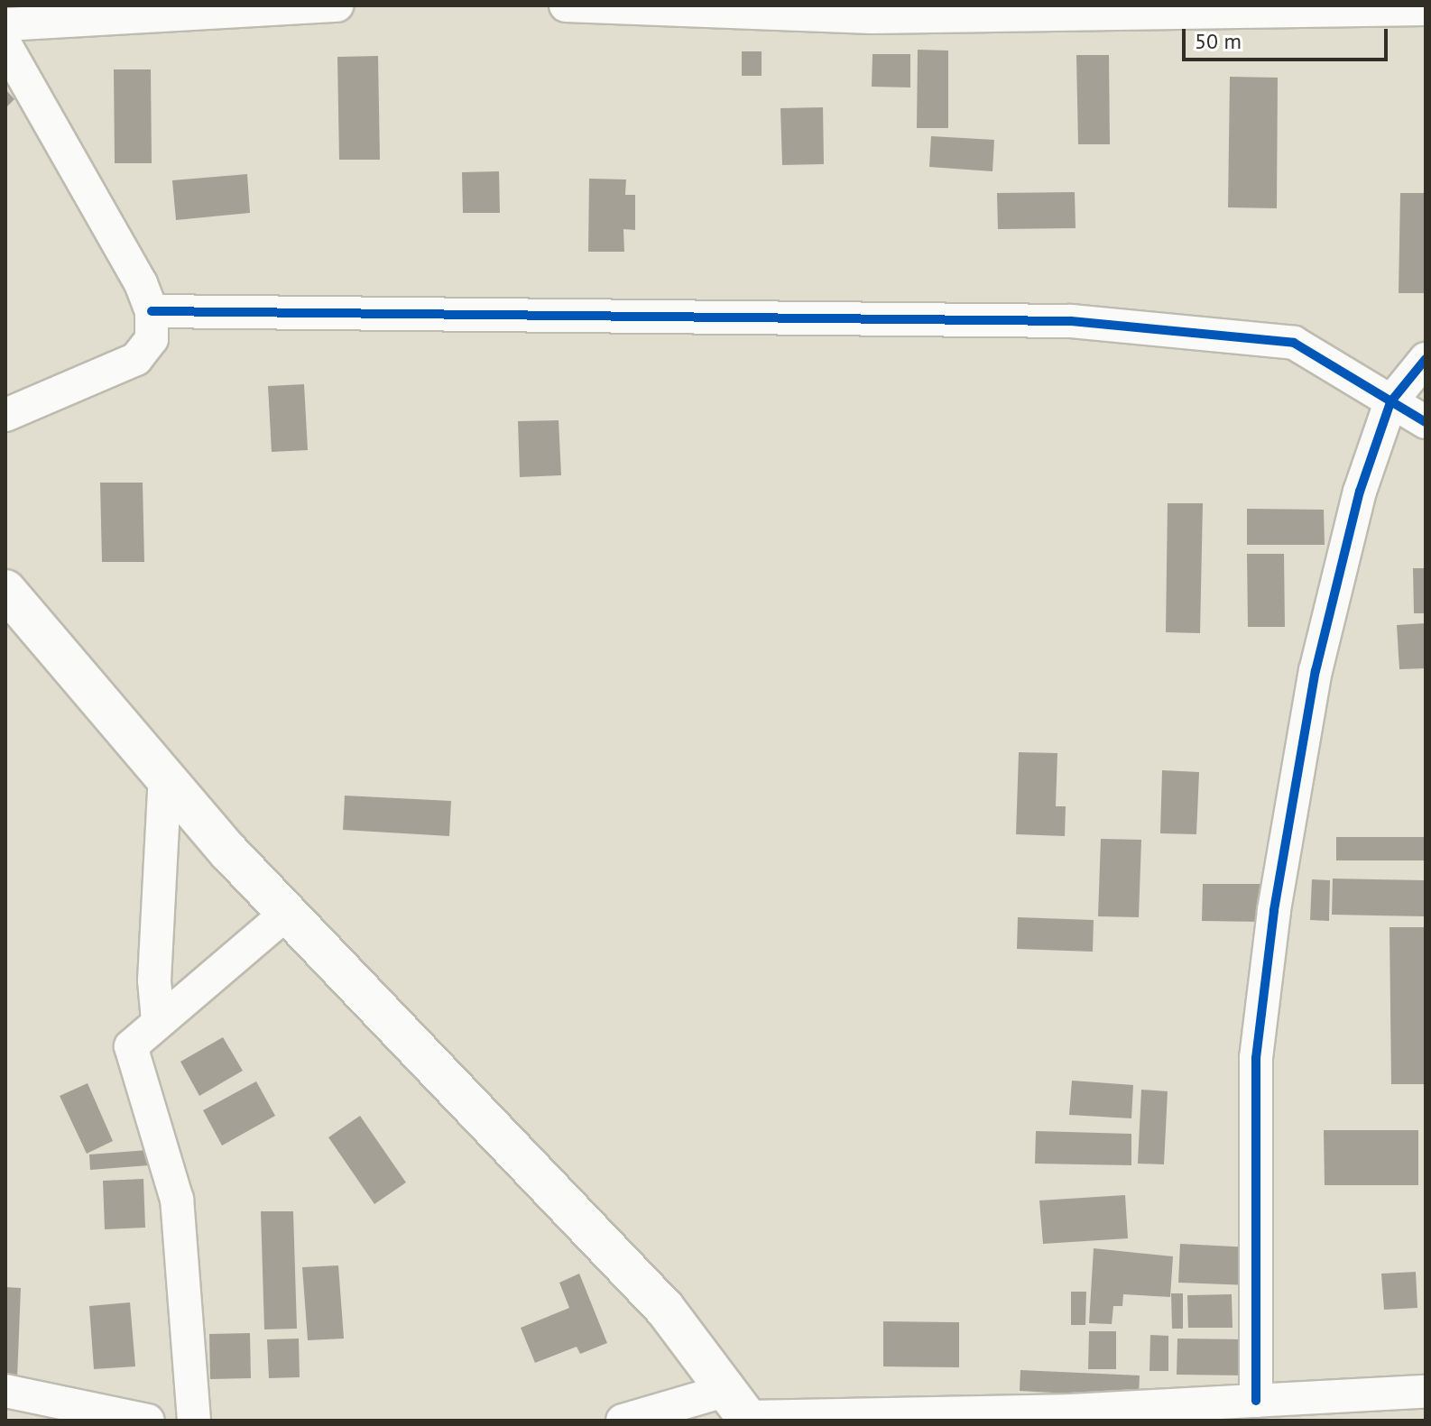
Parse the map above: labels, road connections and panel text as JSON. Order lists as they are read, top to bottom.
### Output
{
  "scale_bar": "50 m"
}
